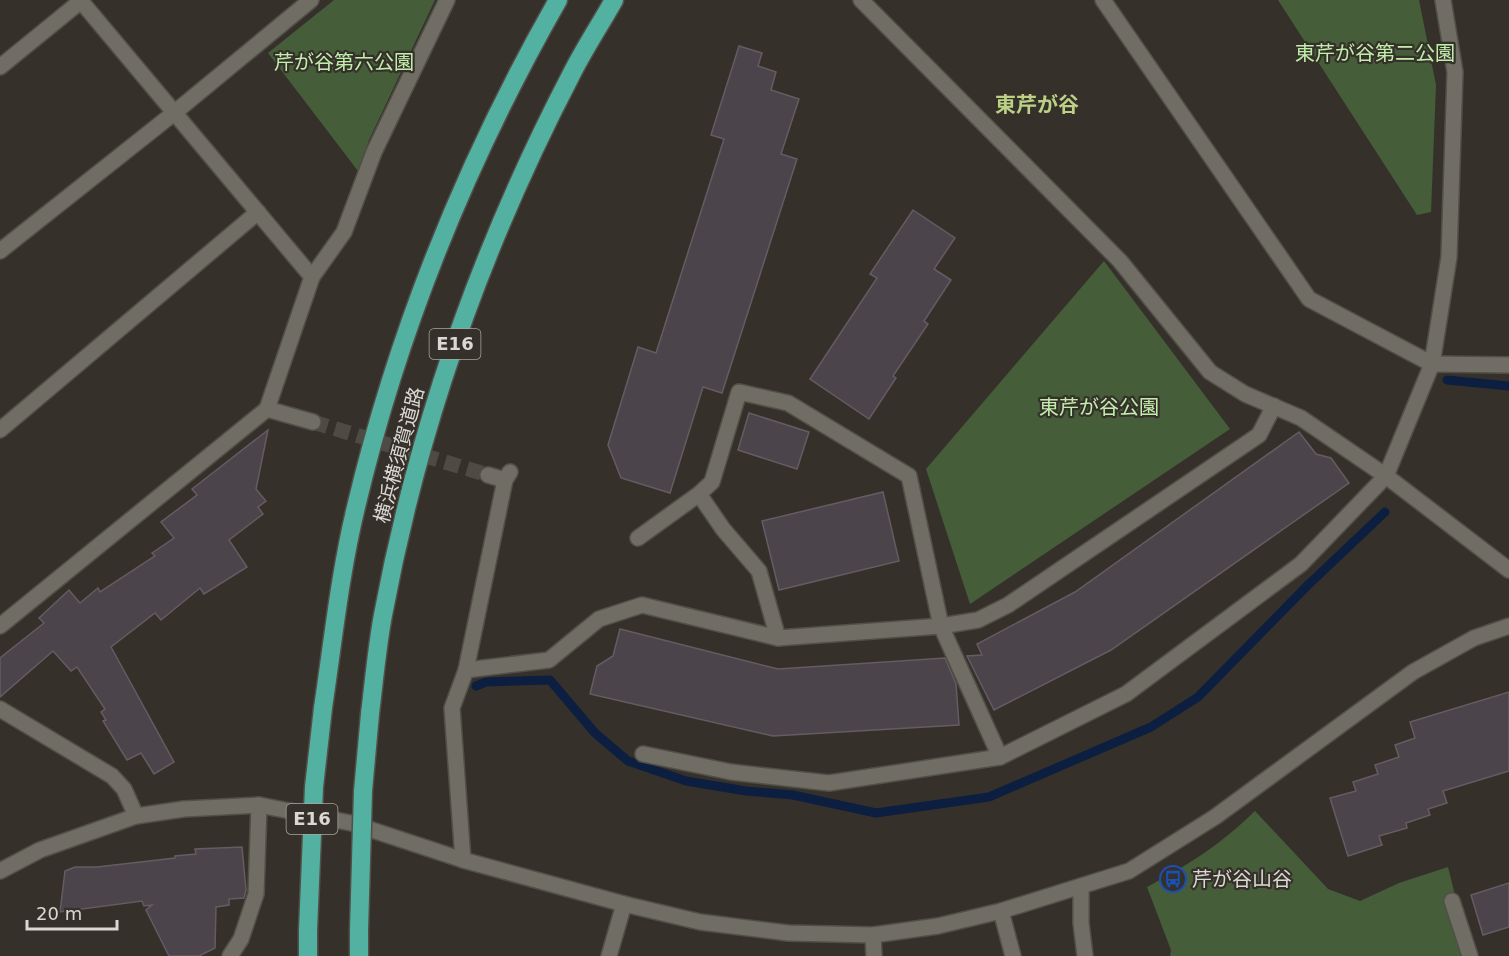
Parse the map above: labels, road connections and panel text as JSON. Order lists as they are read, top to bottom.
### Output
{
  "streets": {
    "highway": ["E16", "横浜横須賀道路"]
  },
  "districts": ["東芹が谷"],
  "parks": ["東芹が谷第二公園", "芹が谷第六公園", "東芹が谷公園"],
  "places": {
    "bus stop": ["芹が谷山谷"]
  },
  "scale_bar": "20 m"
}
